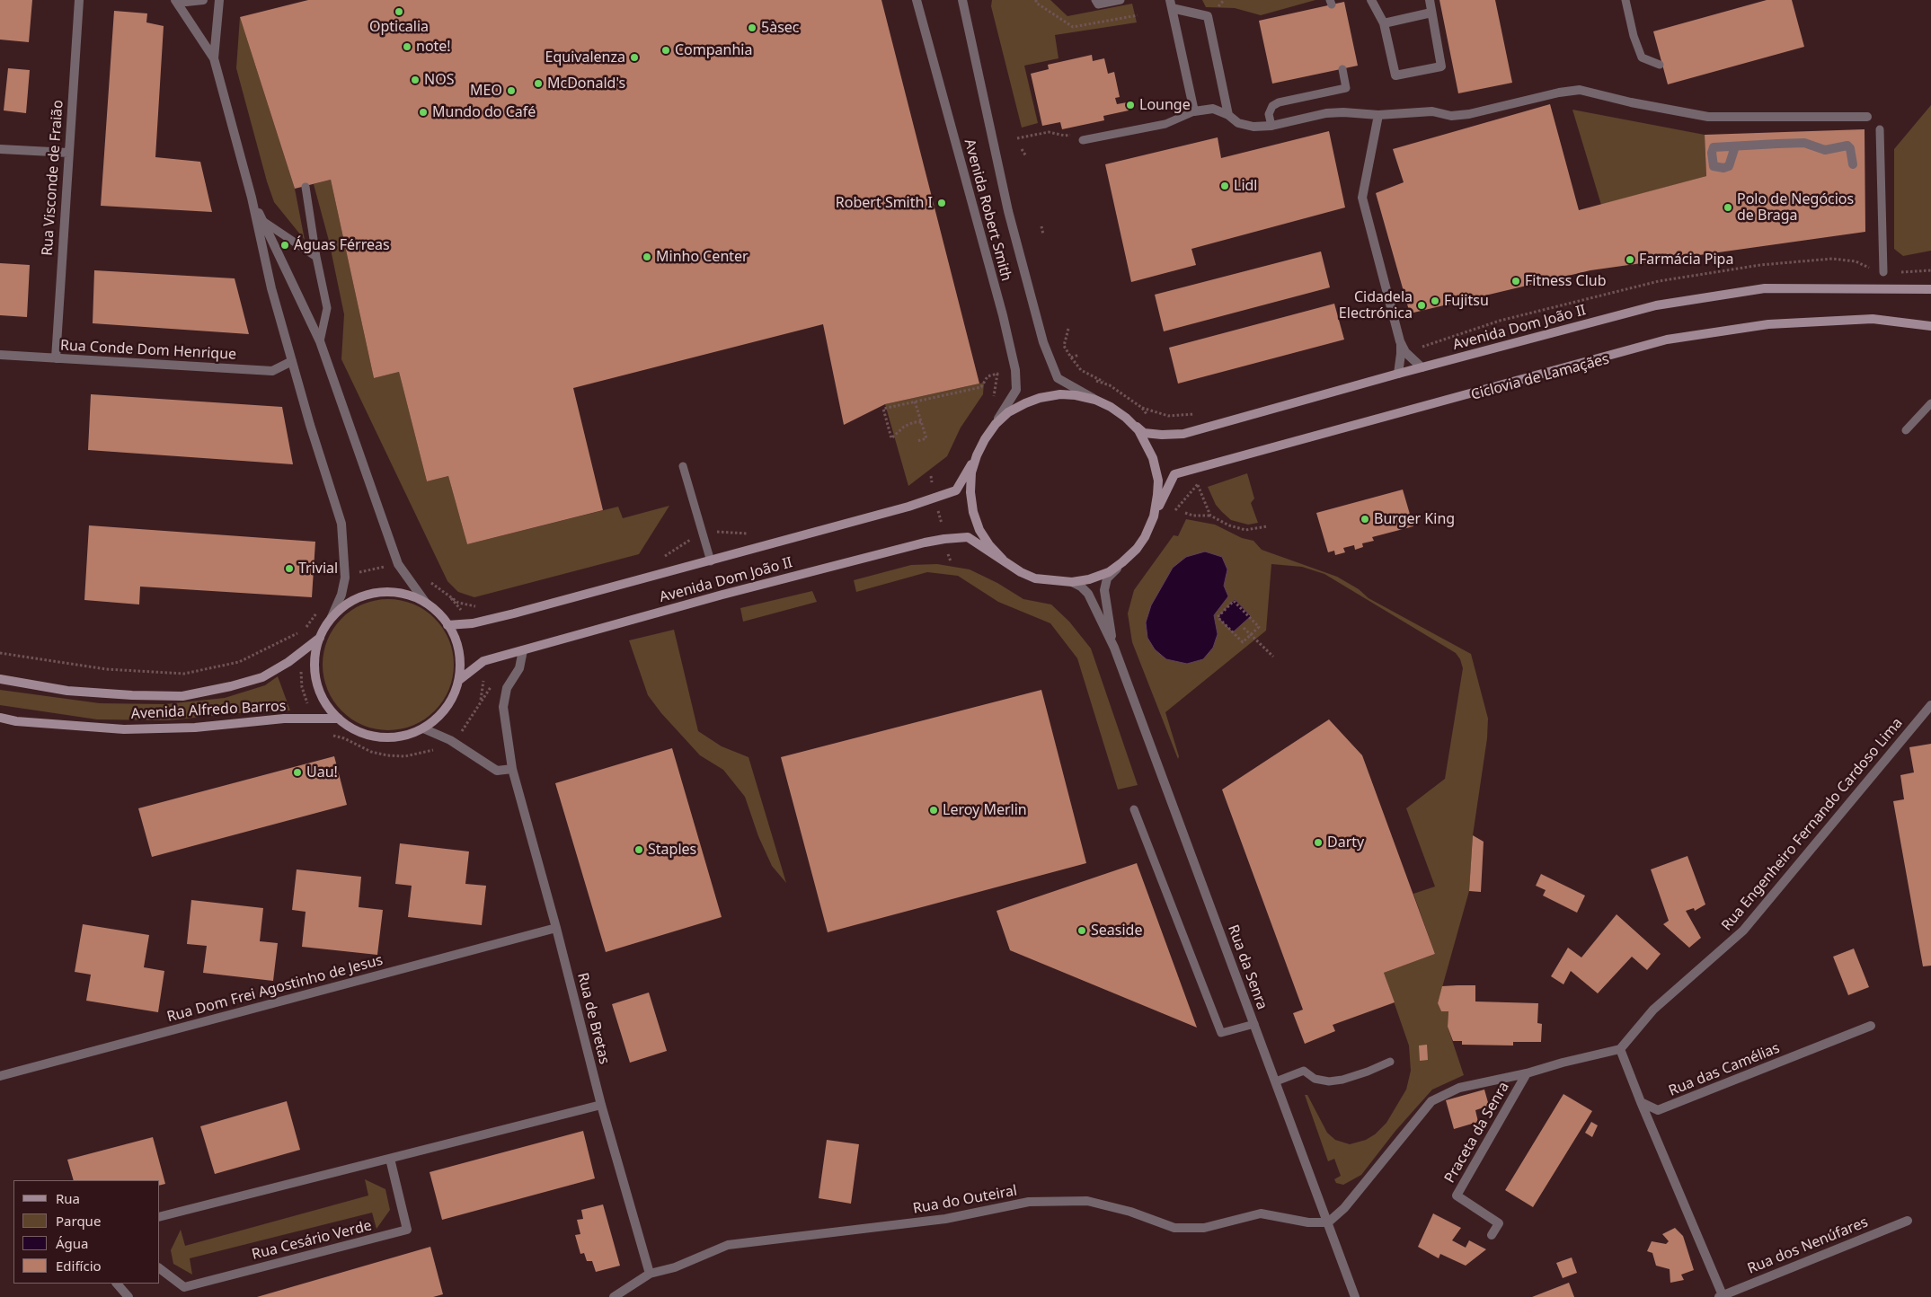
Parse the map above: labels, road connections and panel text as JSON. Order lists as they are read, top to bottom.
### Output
{
  "streets": {
    "main road": ["Avenida Dom João II", "Avenida Alfredo Barros"],
    "street": [
      "Rua Visconde de Fraião",
      "Avenida Robert Smith",
      "Rua Conde Dom Henrique",
      "Rua Engenheiro Fernando Cardoso Lima",
      "Rua da Senra",
      "Rua Dom Frei Agostinho de Jesus",
      "Rua de Bretas",
      "Rua das Camélias",
      "Praceta da Senra",
      "Rua do Outeiral",
      "Rua Cesário Verde",
      "Rua dos Nenúfares"
    ]
  },
  "crossings": [
    ["Rua Visconde de Fraião", "Rua Conde Dom Henrique"],
    ["Avenida Robert Smith", "Avenida Dom João II"],
    ["Avenida Dom João II", "Avenida Alfredo Barros"],
    ["Avenida Dom João II", "Rua da Senra"],
    ["Avenida Dom João II", "Rua de Bretas"],
    ["Rua da Senra", "Rua do Outeiral"],
    ["Rua Dom Frei Agostinho de Jesus", "Rua de Bretas"],
    ["Rua de Bretas", "Rua do Outeiral"]
  ],
  "places": [
    "Opticalia",
    "5àsec",
    "note!",
    "Companhia",
    "Equivalenza",
    "NOS",
    "McDonald's",
    "MEO",
    "Lounge",
    "Mundo do Café",
    "Lidl",
    "Robert Smith I",
    "Polo de Negócios de Braga",
    "Águas Férreas",
    "Minho Center",
    "Farmácia Pipa",
    "Fitness Club",
    "Fujitsu",
    "Cidadela Electrónica",
    "Burger King",
    "Trivial",
    "Uau!",
    "Leroy Merlin",
    "Darty",
    "Staples",
    "Seaside"
  ],
  "legend": [
    "Rua",
    "Parque",
    "Água",
    "Edifício"
  ]
}
